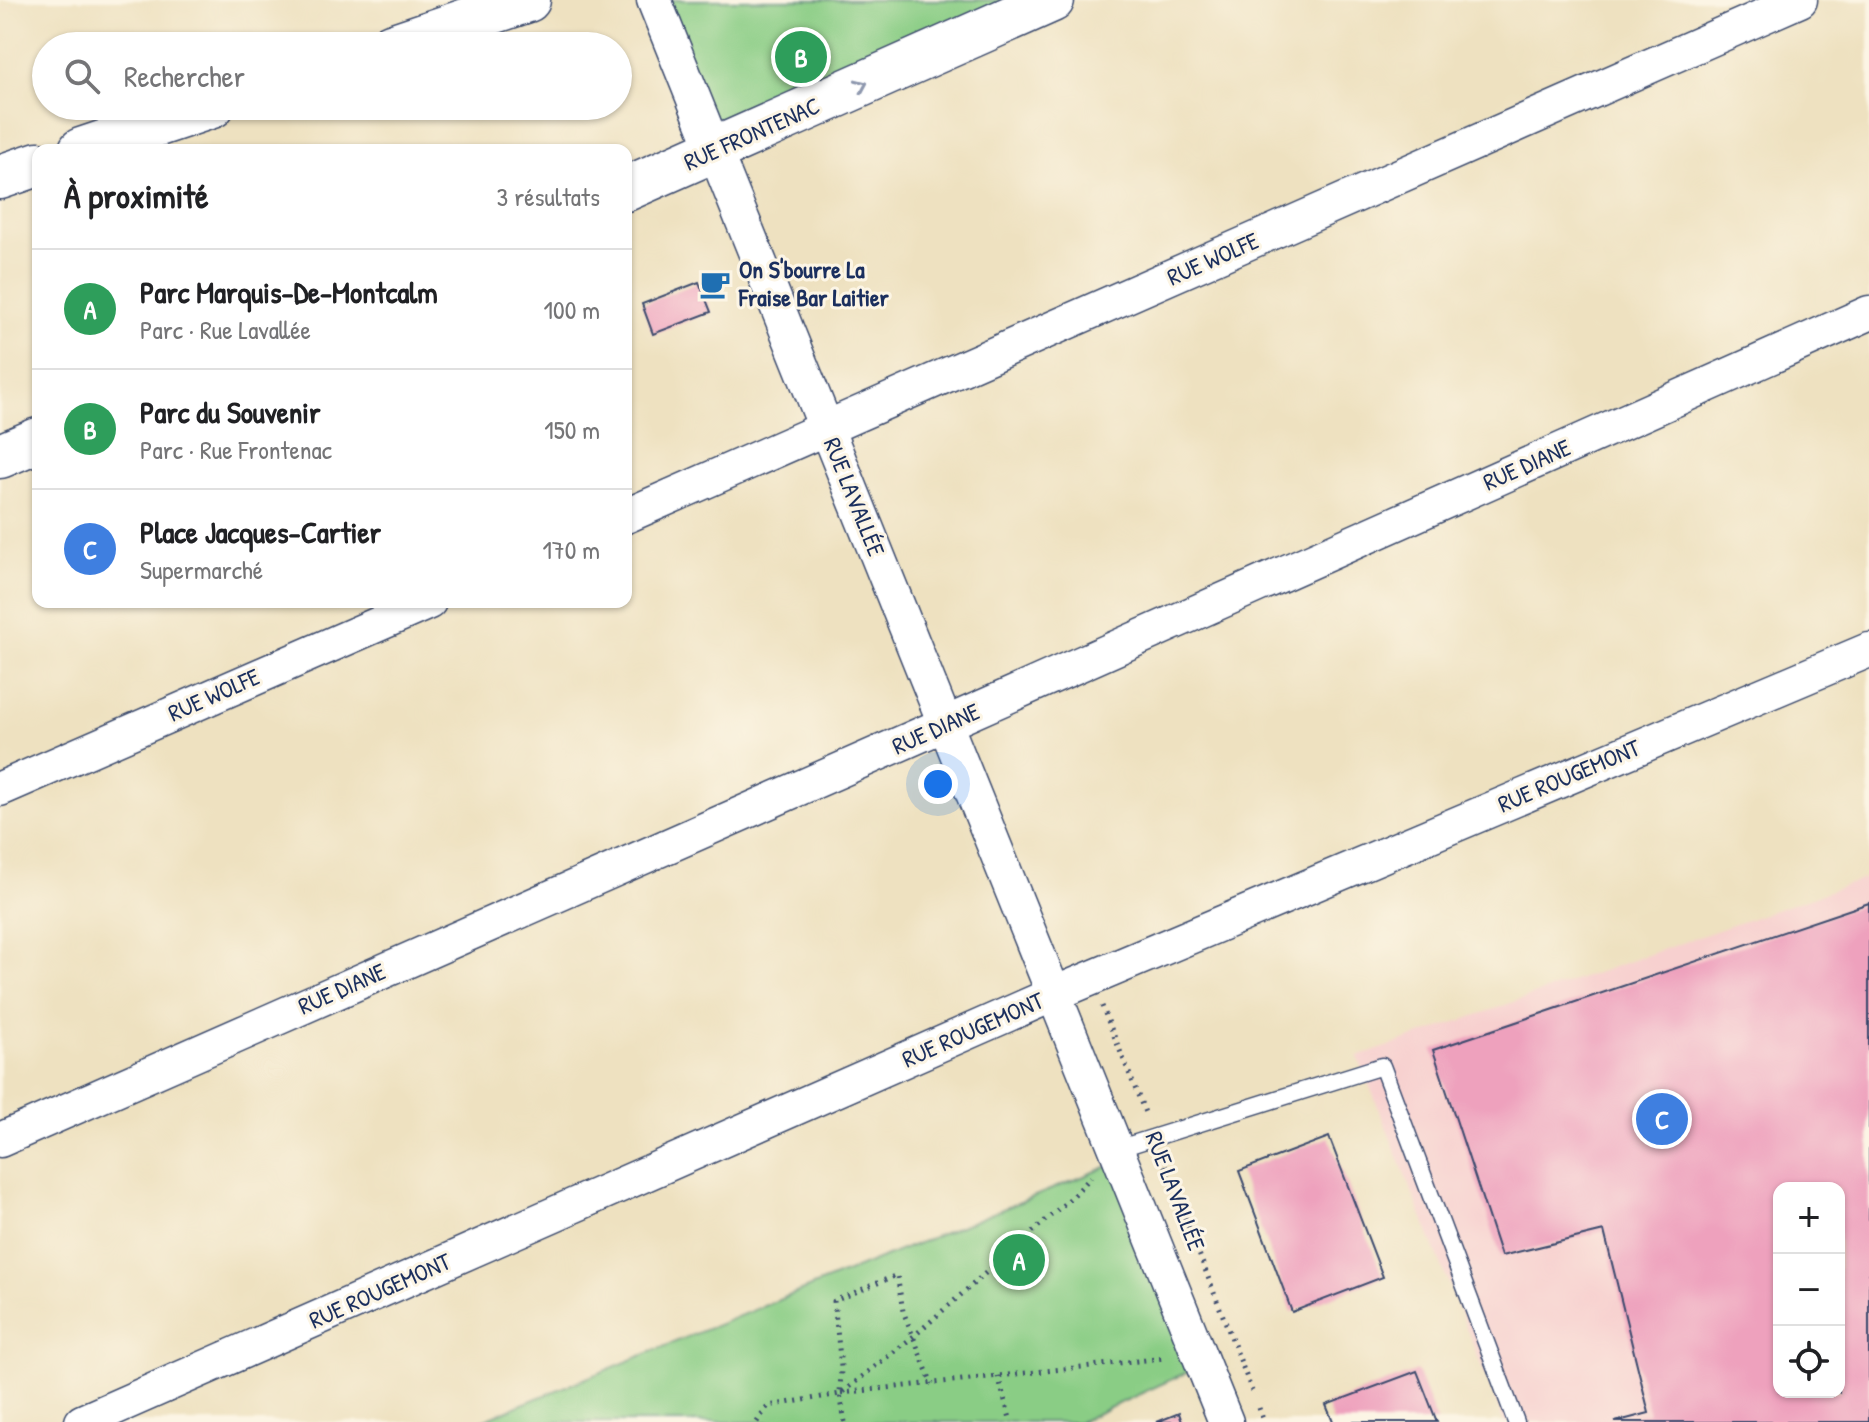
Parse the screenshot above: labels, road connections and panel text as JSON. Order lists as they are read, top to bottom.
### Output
{
  "streets": {
    "main road": ["RUE FRONTENAC"],
    "street": [
      "RUE WOLFE",
      "RUE DIANE",
      "RUE LAVALLÉE",
      "RUE ROUGEMONT"
    ]
  },
  "crossings": [
    ["RUE FRONTENAC", "RUE LAVALLÉE"],
    ["RUE WOLFE", "RUE LAVALLÉE"],
    ["RUE DIANE", "RUE LAVALLÉE"],
    ["RUE LAVALLÉE", "RUE ROUGEMONT"]
  ],
  "one_way": ["RUE FRONTENAC"],
  "places": {
    "cafe": ["On S'bourre La Fraise Bar Laitier"]
  },
  "page": {
    "pins": ["B", "C", "A"],
    "search": "Rechercher",
    "heading": ["À proximité", "3 résultats"],
    "list": [
      {
        "mark": "A",
        "name": "Parc Marquis-De-Montcalm",
        "note": "Parc · Rue Lavallée",
        "value": "100 m"
      },
      {
        "mark": "B",
        "name": "Parc du Souvenir",
        "note": "Parc · Rue Frontenac",
        "value": "150 m"
      },
      {
        "mark": "C",
        "name": "Place Jacques-Cartier",
        "note": "Supermarché",
        "value": "170 m"
      }
    ],
    "map_buttons": ["+", "−"]
  }
}
